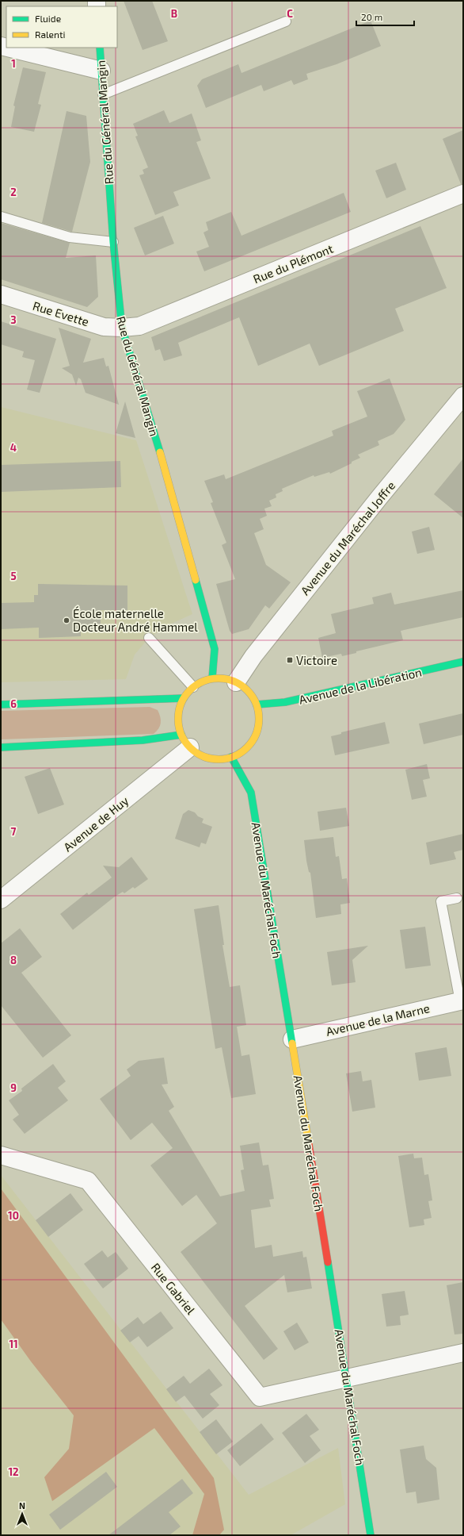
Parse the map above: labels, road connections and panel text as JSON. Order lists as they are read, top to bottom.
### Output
{
  "streets": {
    "street": [
      "Rue du Général Mangin",
      "Rue du Plémont",
      "Rue Evette",
      "Avenue du Maréchal Joffre",
      "Avenue de la Libération",
      "Avenue de Huy",
      "Avenue du Maréchal Foch",
      "Avenue de la Marne",
      "Rue Gabriel"
    ]
  },
  "crossings": [
    ["Rue du Général Mangin", "Rue du Plémont"],
    ["Rue du Général Mangin", "Rue Evette"],
    ["Rue du Général Mangin", "Avenue du Maréchal Joffre"],
    ["Rue du Général Mangin", "Avenue de la Libération"],
    ["Rue du Général Mangin", "Avenue de Huy"],
    ["Rue du Général Mangin", "Avenue du Maréchal Foch"],
    ["Rue du Plémont", "Rue Evette"],
    ["Avenue du Maréchal Joffre", "Avenue de la Libération"],
    ["Avenue du Maréchal Joffre", "Avenue de Huy"],
    ["Avenue du Maréchal Joffre", "Avenue du Maréchal Foch"],
    ["Avenue de la Libération", "Avenue de Huy"],
    ["Avenue de la Libération", "Avenue du Maréchal Foch"],
    ["Avenue de Huy", "Avenue du Maréchal Foch"],
    ["Avenue du Maréchal Foch", "Avenue de la Marne"],
    ["Avenue du Maréchal Foch", "Rue Gabriel"]
  ],
  "places": {
    "other": ["École maternelle Docteur André Hammel"],
    "transit": ["Victoire"]
  },
  "legend": ["Fluide", "Ralenti"],
  "scale_bar": "20 m",
  "north": "top",
  "grid": {
    "columns": ["B", "C"],
    "rows": [
      "1",
      "2",
      "3",
      "4",
      "5",
      "6",
      "7",
      "8",
      "9",
      "10",
      "11",
      "12"
    ]
  }
}
